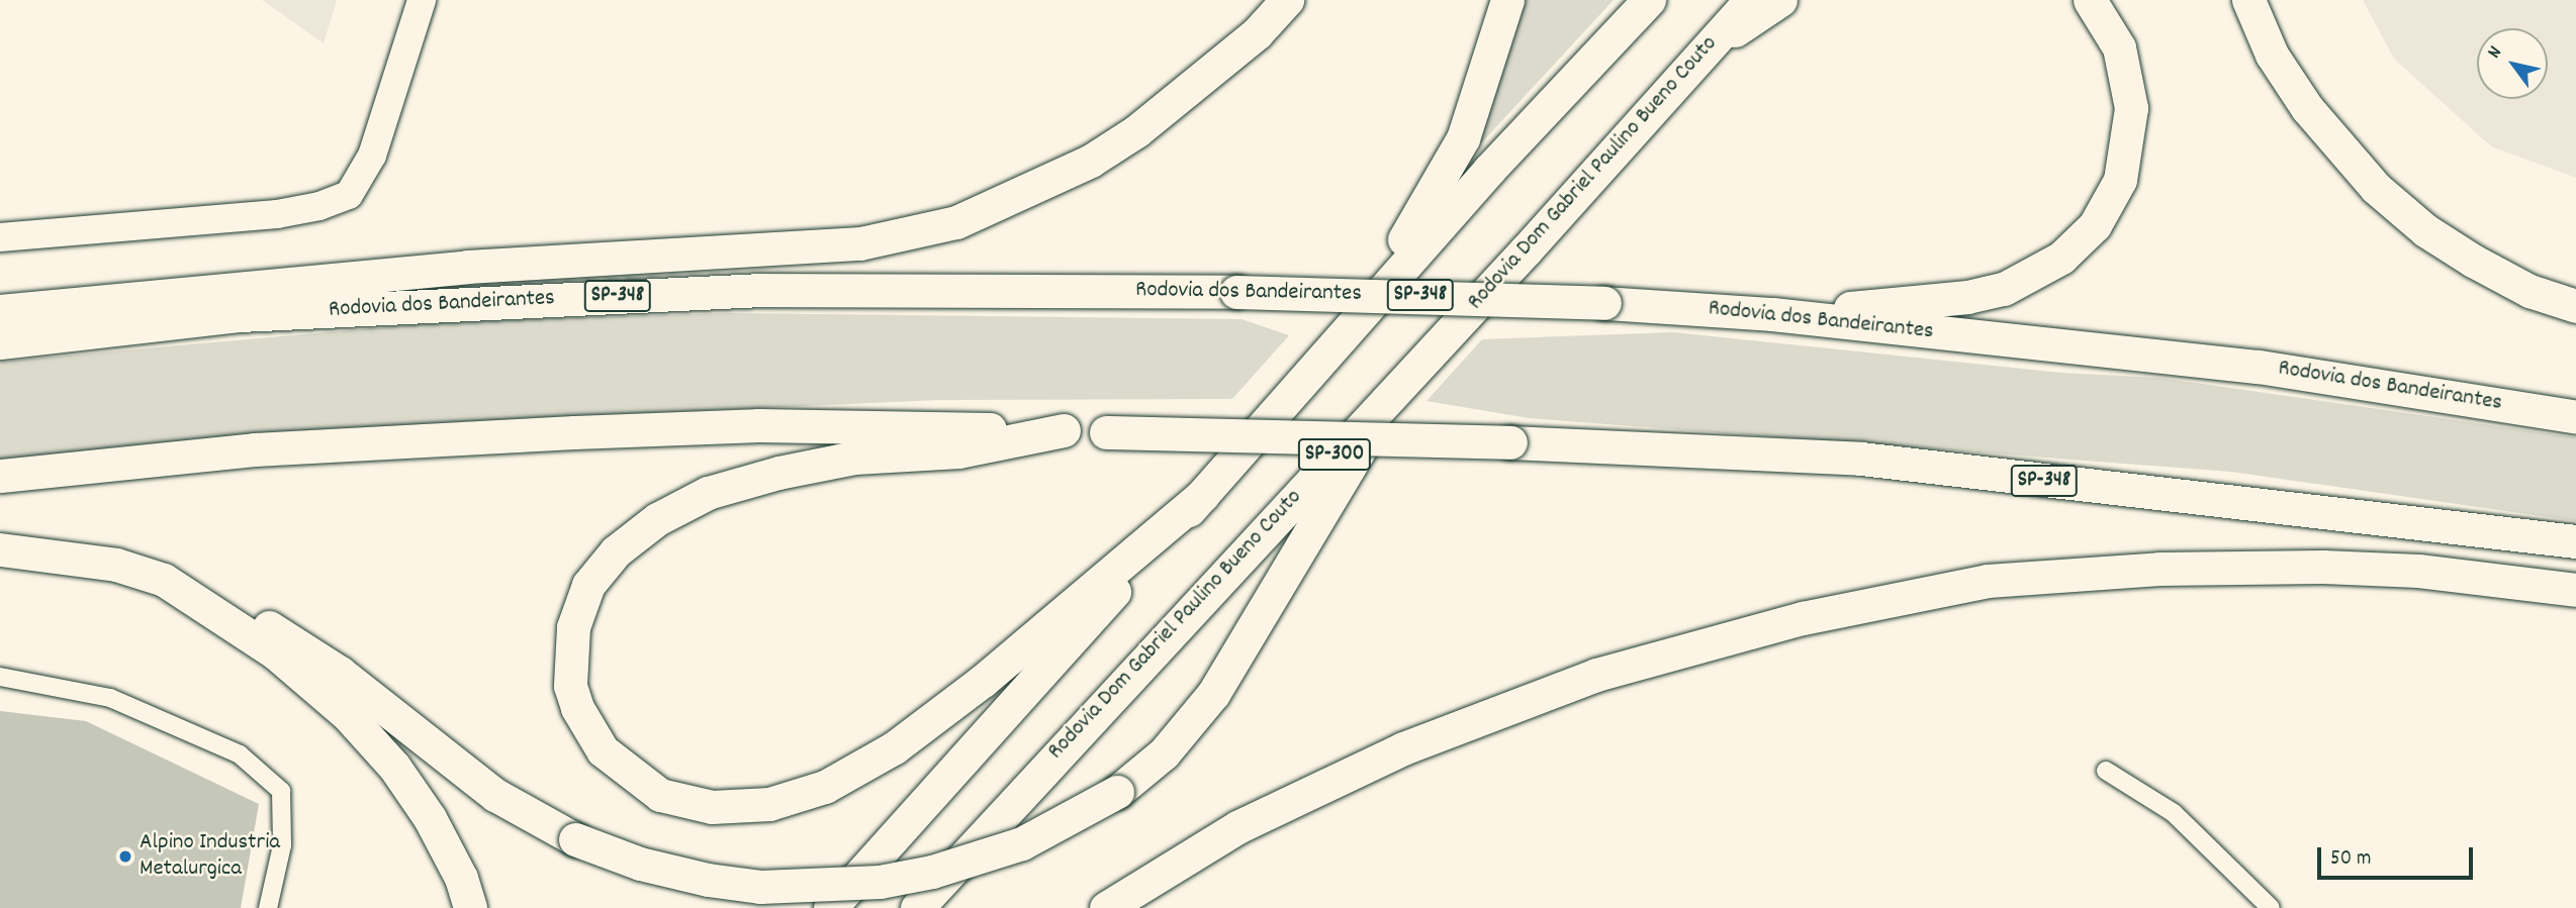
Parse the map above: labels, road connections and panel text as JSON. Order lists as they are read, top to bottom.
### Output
{
  "streets": {
    "highway": [
      "Rodovia Dom Gabriel Paulino Bueno Couto",
      "Rodovia dos Bandeirantes",
      "SP-348",
      "SP-300"
    ]
  },
  "places": ["Alpino Industria Metalurgica"],
  "scale_bar": "50 m",
  "north": "top left"
}
